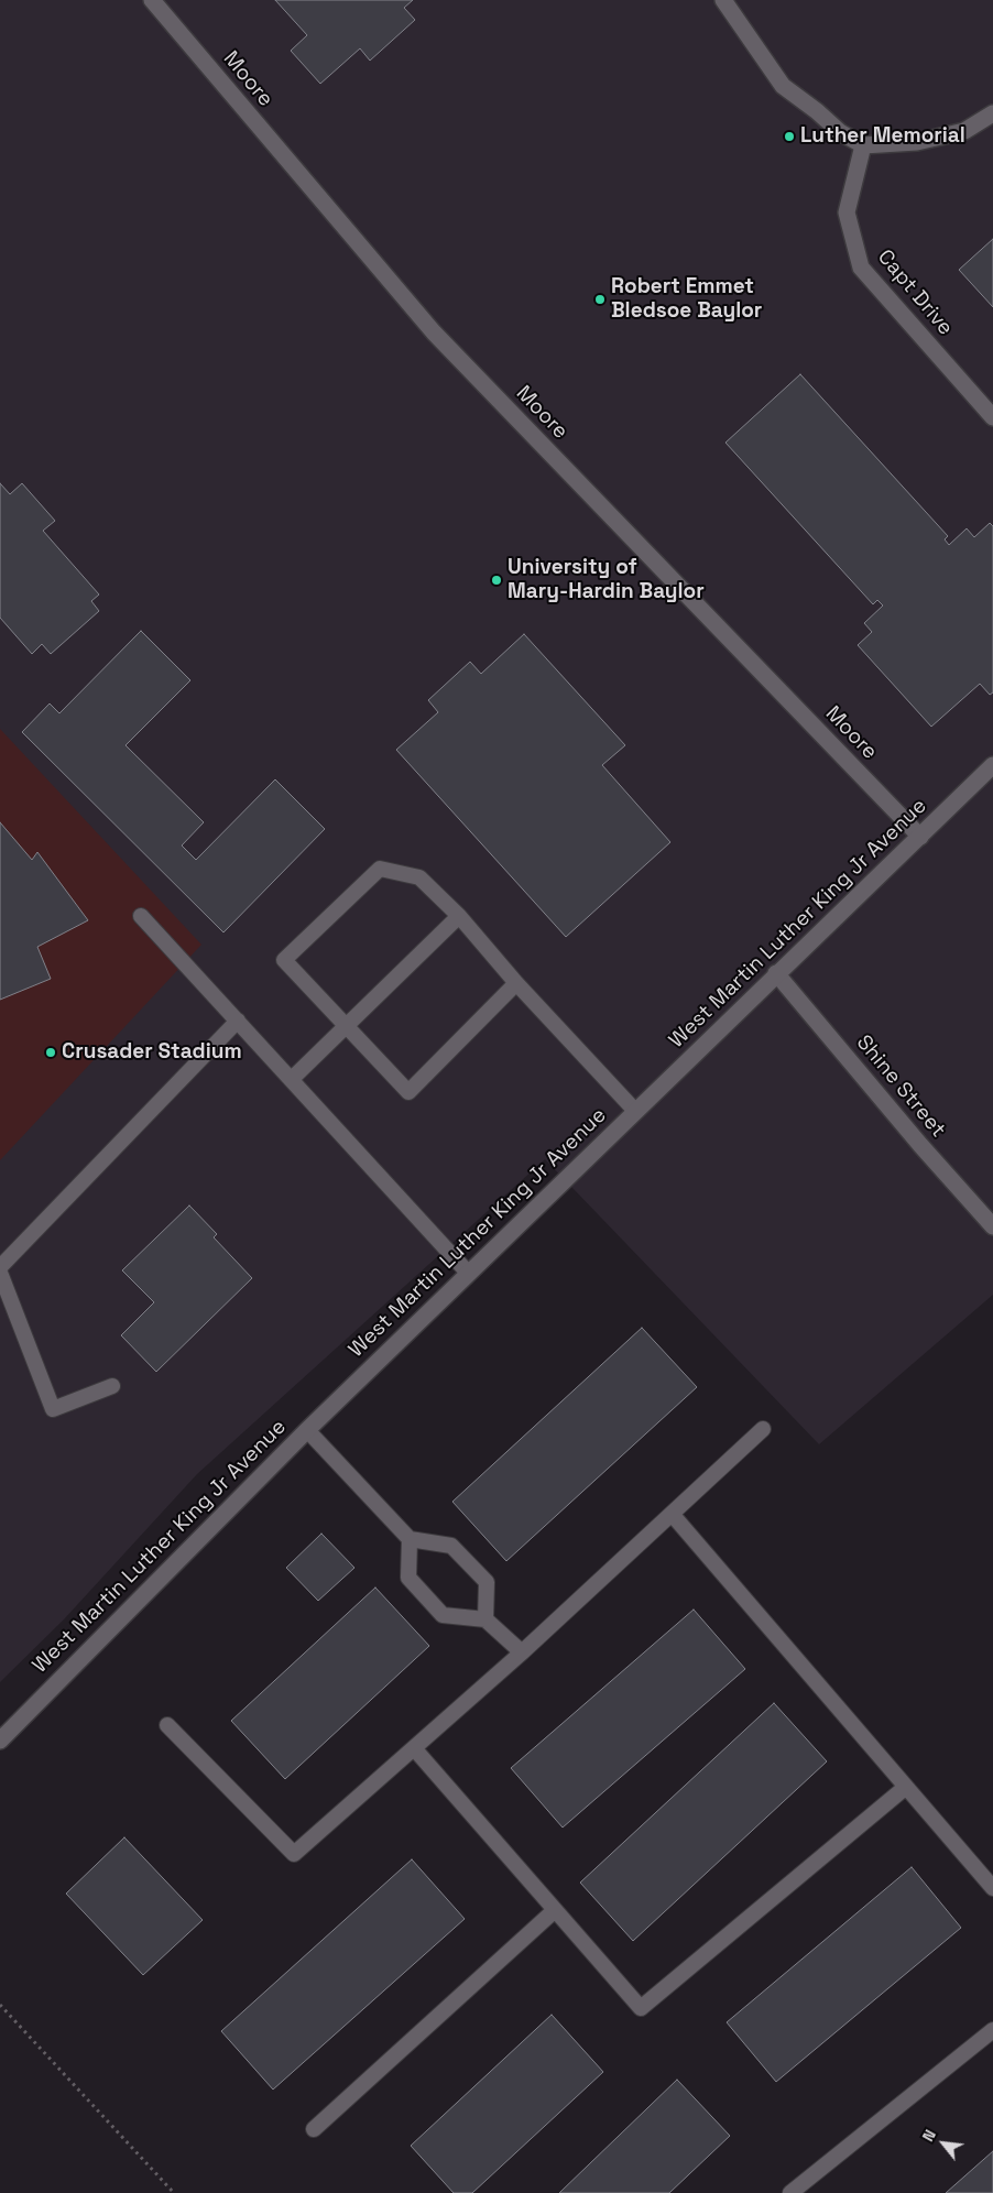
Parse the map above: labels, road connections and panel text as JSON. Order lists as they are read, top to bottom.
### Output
{
  "streets": {
    "street": [
      "Moore",
      "Capt Drive",
      "West Martin Luther King Jr Avenue",
      "Shine Street"
    ]
  },
  "crossings": [
    ["Moore", "West Martin Luther King Jr Avenue"],
    ["West Martin Luther King Jr Avenue", "Shine Street"]
  ],
  "places": [
    "Luther Memorial",
    "Robert Emmet Bledsoe Baylor",
    "University of Mary-Hardin Baylor",
    "Crusader Stadium"
  ],
  "north": "top left"
}
